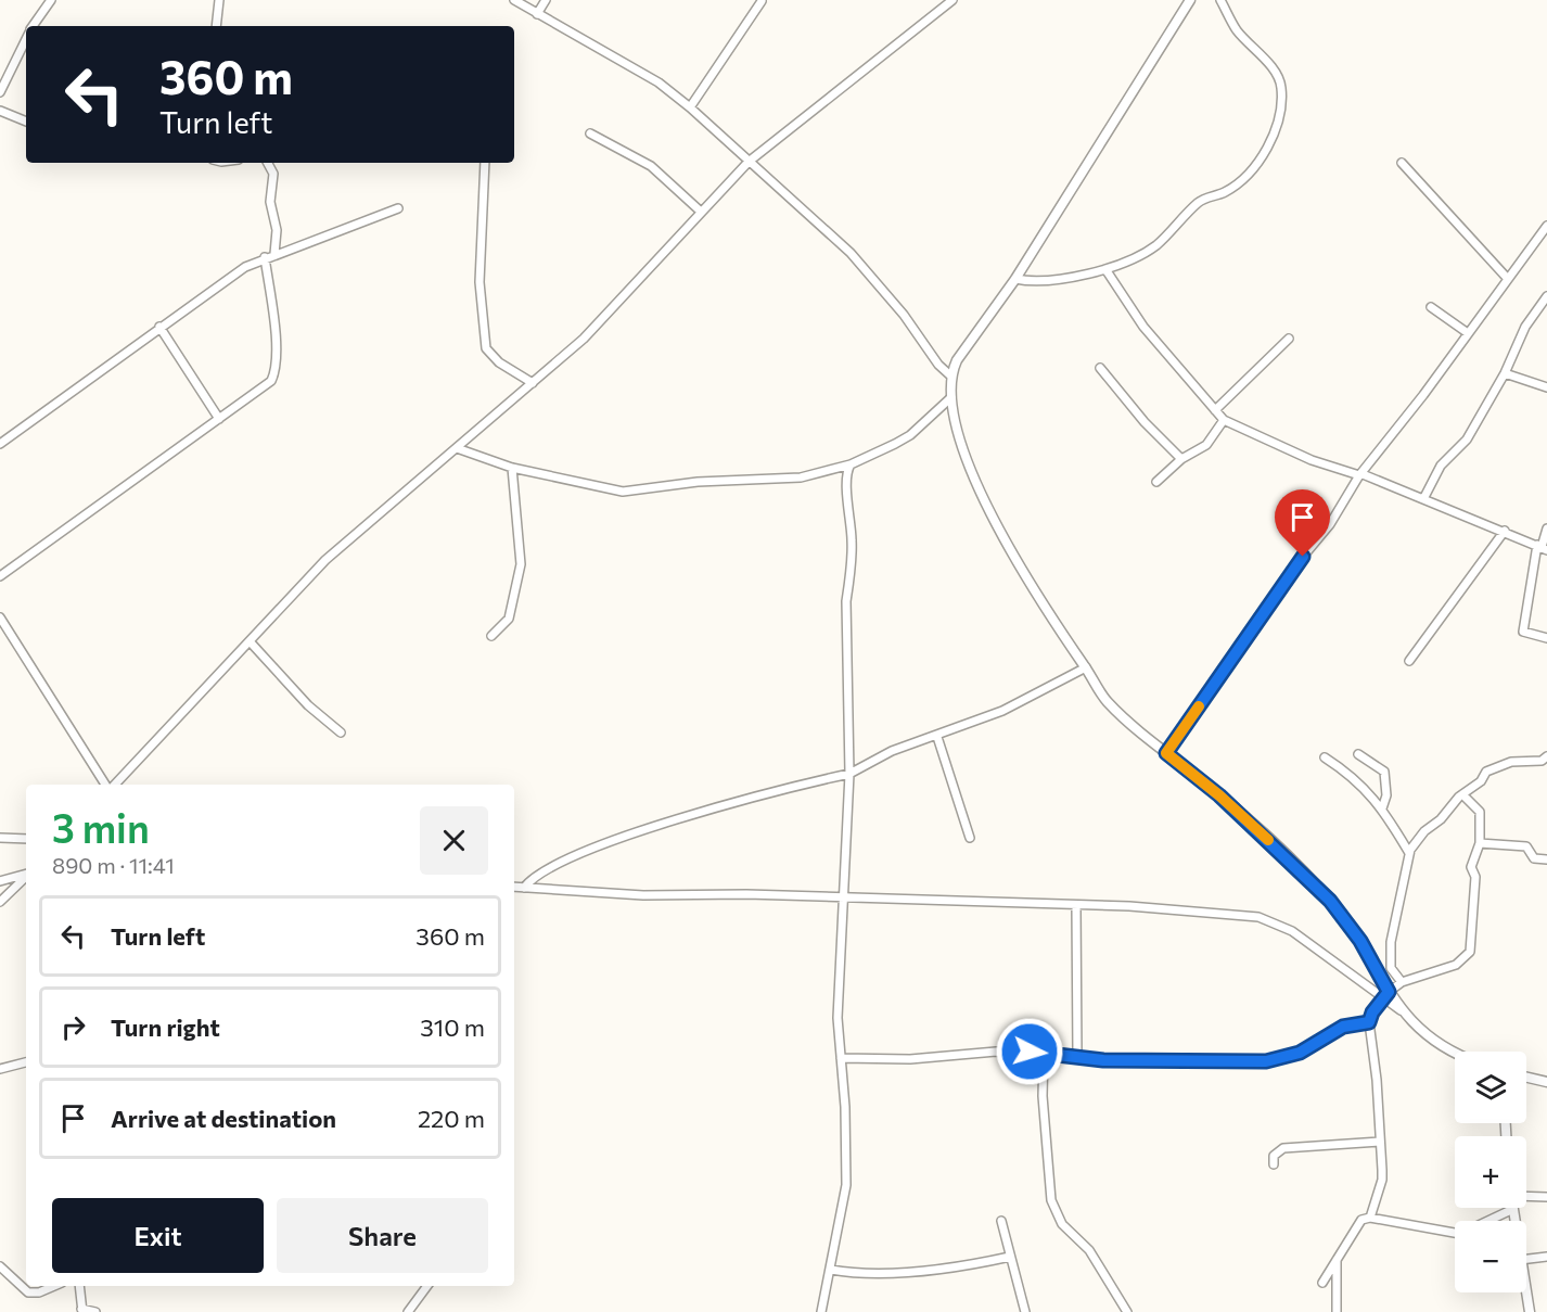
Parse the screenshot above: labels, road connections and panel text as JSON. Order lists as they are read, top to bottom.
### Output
{
  "page": {
    "turn": ["360 m", "Turn left"],
    "heading": ["3 min", "890 m · 11:41"],
    "list": [
      {
        "name": "Turn left",
        "value": "360 m"
      },
      {
        "name": "Turn right",
        "value": "310 m"
      },
      {
        "name": "Arrive at destination",
        "value": "220 m"
      }
    ],
    "map_buttons": ["+", "−"],
    "buttons": ["Exit", "Share"]
  }
}
